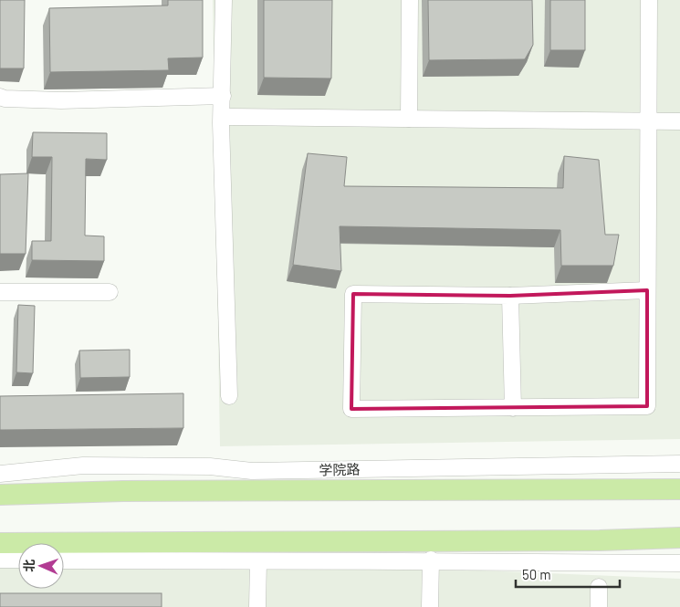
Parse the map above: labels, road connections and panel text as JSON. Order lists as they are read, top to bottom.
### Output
{
  "streets": {
    "main road": ["学院路"]
  },
  "scale_bar": "50 m",
  "north": "left"
}
